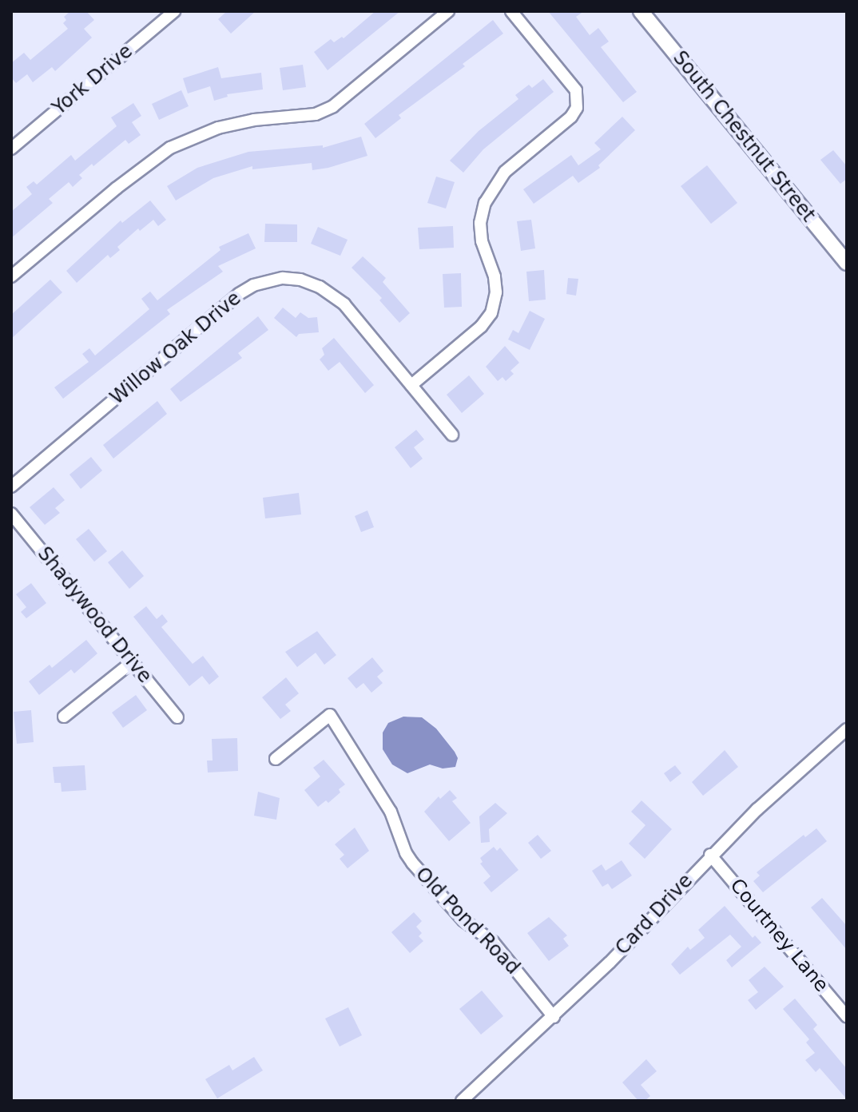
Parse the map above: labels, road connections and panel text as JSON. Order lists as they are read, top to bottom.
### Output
{
  "streets": {
    "main road": ["South Chestnut Street"],
    "street": [
      "York Drive",
      "Willow Oak Drive",
      "Shadywood Drive",
      "Card Drive",
      "Old Pond Road",
      "Courtney Lane"
    ]
  },
  "crossings": [
    ["Card Drive", "Old Pond Road"],
    ["Card Drive", "Courtney Lane"]
  ]
}
